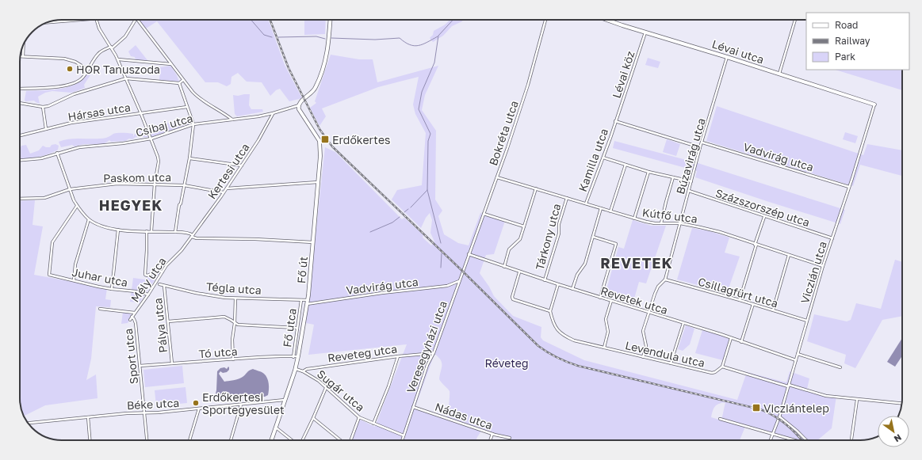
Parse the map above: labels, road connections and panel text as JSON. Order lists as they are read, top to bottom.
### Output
{
  "streets": {
    "main road": ["Lévai utca", "Fő út"],
    "street": [
      "Lévai köz",
      "Hársas utca",
      "Csibaj utca",
      "Bokréta utca",
      "Búzavirág utca",
      "Vadvirág utca",
      "Kamilla utca",
      "Kertesi utca",
      "Paskom utca",
      "Százszorszép utca",
      "Kútfő utca",
      "Tárkony utca",
      "Viczián utca",
      "Juhar utca",
      "Mély utca",
      "Tégla utca",
      "Csillagfürt utca",
      "Revetek utca",
      "Pálya utca",
      "Fő utca",
      "Veresegyházi utca",
      "Tó utca",
      "Reveteg utca",
      "Levendula utca",
      "Sport utca",
      "Sugár utca",
      "Béke utca",
      "Nádas utca"
    ]
  },
  "crossings": [
    ["Lévai utca", "Lévai köz"],
    ["Lévai utca", "Búzavirág utca"],
    ["Lévai utca", "Viczián utca"],
    ["Lévai köz", "Kamilla utca"],
    ["Csibaj utca", "Kertesi utca"],
    ["Csibaj utca", "Fő út"],
    ["Bokréta utca", "Kútfő utca"],
    ["Bokréta utca", "Revetek utca"],
    ["Bokréta utca", "Veresegyházi utca"],
    ["Búzavirág utca", "Vadvirág utca"],
    ["Búzavirág utca", "Százszorszép utca"],
    ["Búzavirág utca", "Kútfő utca"],
    ["Búzavirág utca", "Csillagfürt utca"],
    ["Búzavirág utca", "Revetek utca"],
    ["Búzavirág utca", "Levendula utca"],
    ["Vadvirág utca", "Fő út"],
    ["Vadvirág utca", "Viczián utca"],
    ["Vadvirág utca", "Tégla utca"],
    ["Vadvirág utca", "Veresegyházi utca"],
    ["Kamilla utca", "Kútfő utca"],
    ["Kertesi utca", "Paskom utca"],
    ["Kertesi utca", "Mély utca"],
    ["Százszorszép utca", "Viczián utca"],
    ["Kútfő utca", "Tárkony utca"],
    ["Kútfő utca", "Viczián utca"],
    ["Tárkony utca", "Revetek utca"],
    ["Fő út", "Tégla utca"],
    ["Fő út", "Tó utca"],
    ["Fő út", "Béke utca"],
    ["Viczián utca", "Csillagfürt utca"],
    ["Viczián utca", "Revetek utca"],
    ["Juhar utca", "Mély utca"],
    ["Mély utca", "Sport utca"],
    ["Tégla utca", "Pálya utca"],
    ["Tégla utca", "Fő utca"],
    ["Revetek utca", "Veresegyházi utca"],
    ["Pálya utca", "Tó utca"],
    ["Fő utca", "Tó utca"],
    ["Veresegyházi utca", "Reveteg utca"],
    ["Veresegyházi utca", "Sugár utca"],
    ["Veresegyházi utca", "Nádas utca"],
    ["Tó utca", "Sport utca"],
    ["Reveteg utca", "Sugár utca"],
    ["Sport utca", "Béke utca"]
  ],
  "districts": ["HEGYEK", "REVETEK"],
  "parks": ["Réveteg"],
  "places": {
    "other": ["HOR Tanuszoda", "Erdőkertesi Sportegyesület"],
    "transit": ["Erdőkertes", "Vicziántelep"]
  },
  "legend": ["Road", "Railway", "Park"],
  "north": "bottom right"
}
